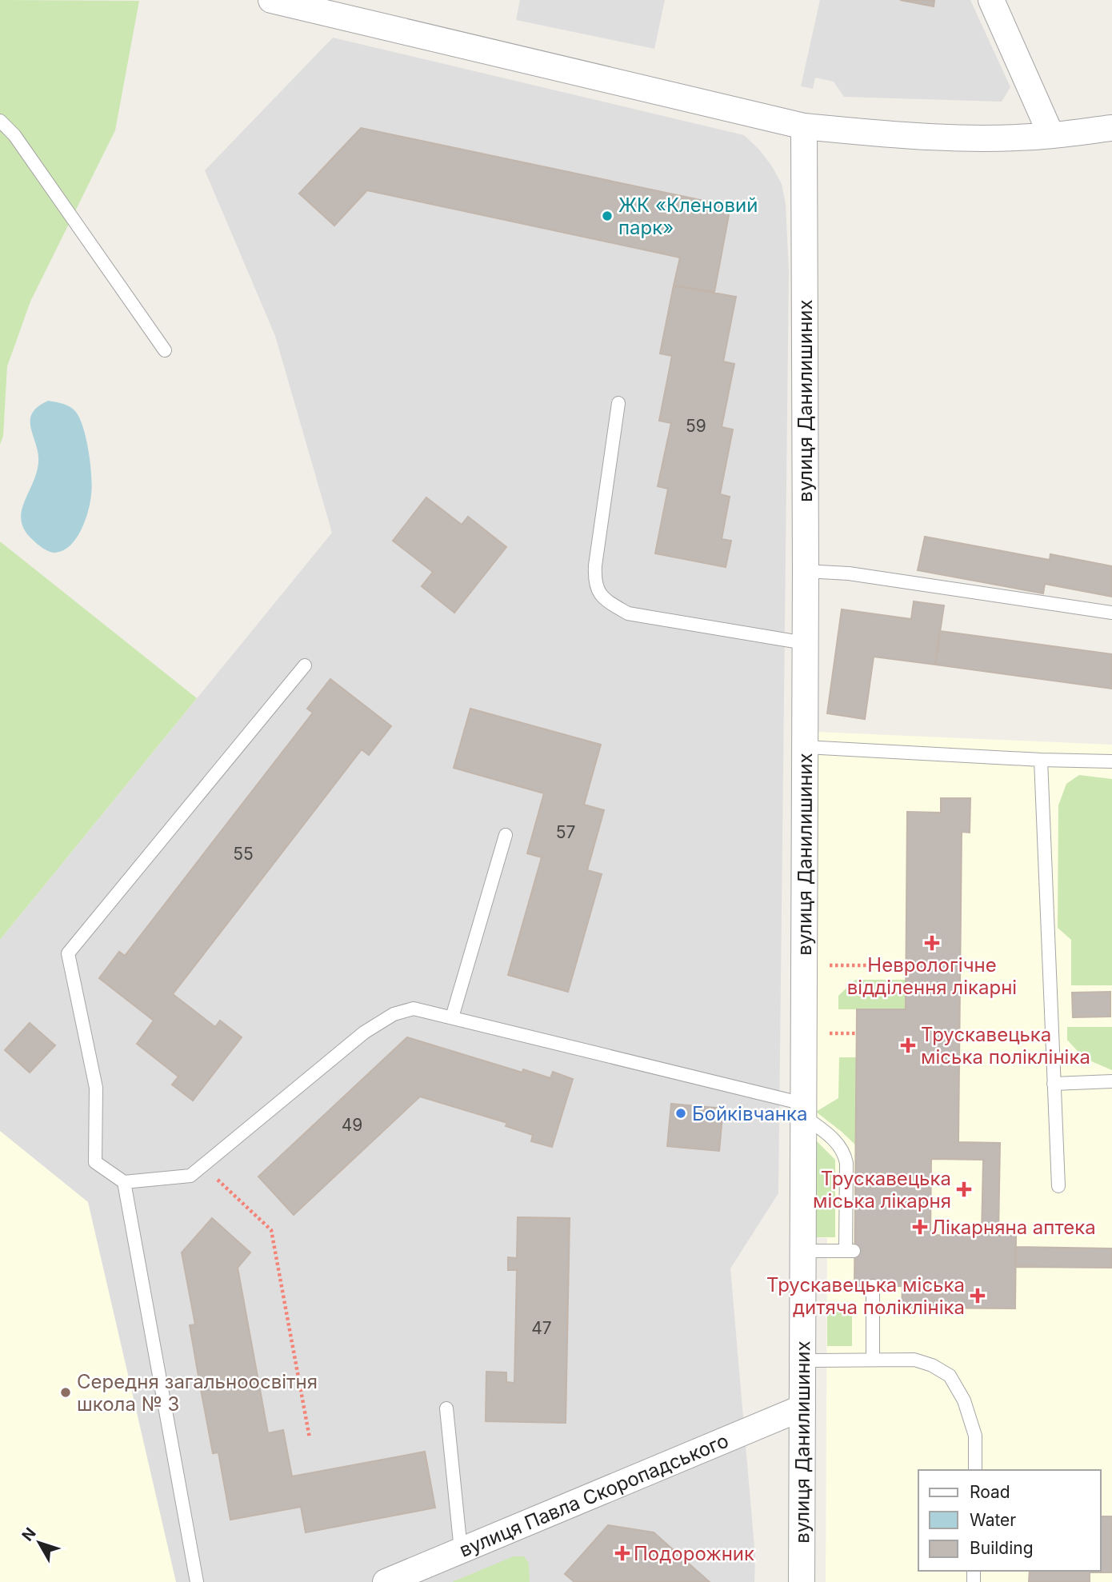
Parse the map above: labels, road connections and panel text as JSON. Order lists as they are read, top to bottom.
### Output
{
  "streets": {
    "street": ["вулиця Данилишиних", "вулиця Павла Скоропадського"]
  },
  "crossings": [
    ["вулиця Данилишиних", "вулиця Павла Скоропадського"]
  ],
  "places": {
    "other": ["ЖК «Кленовий парк»", "Бойківчанка", "Середня загальноосвітня школа № 3"],
    "health": [
      "Неврологічне відділення лікарні",
      "Трускавецька міська поліклініка",
      "Трускавецька міська лікарня",
      "Лікарняна аптека",
      "Трускавецька міська дитяча поліклініка",
      "Подорожник"
    ]
  },
  "house_numbers": [
    "59",
    "57",
    "55",
    "49",
    "47"
  ],
  "legend": ["Road", "Water", "Building"],
  "north": "top left"
}
